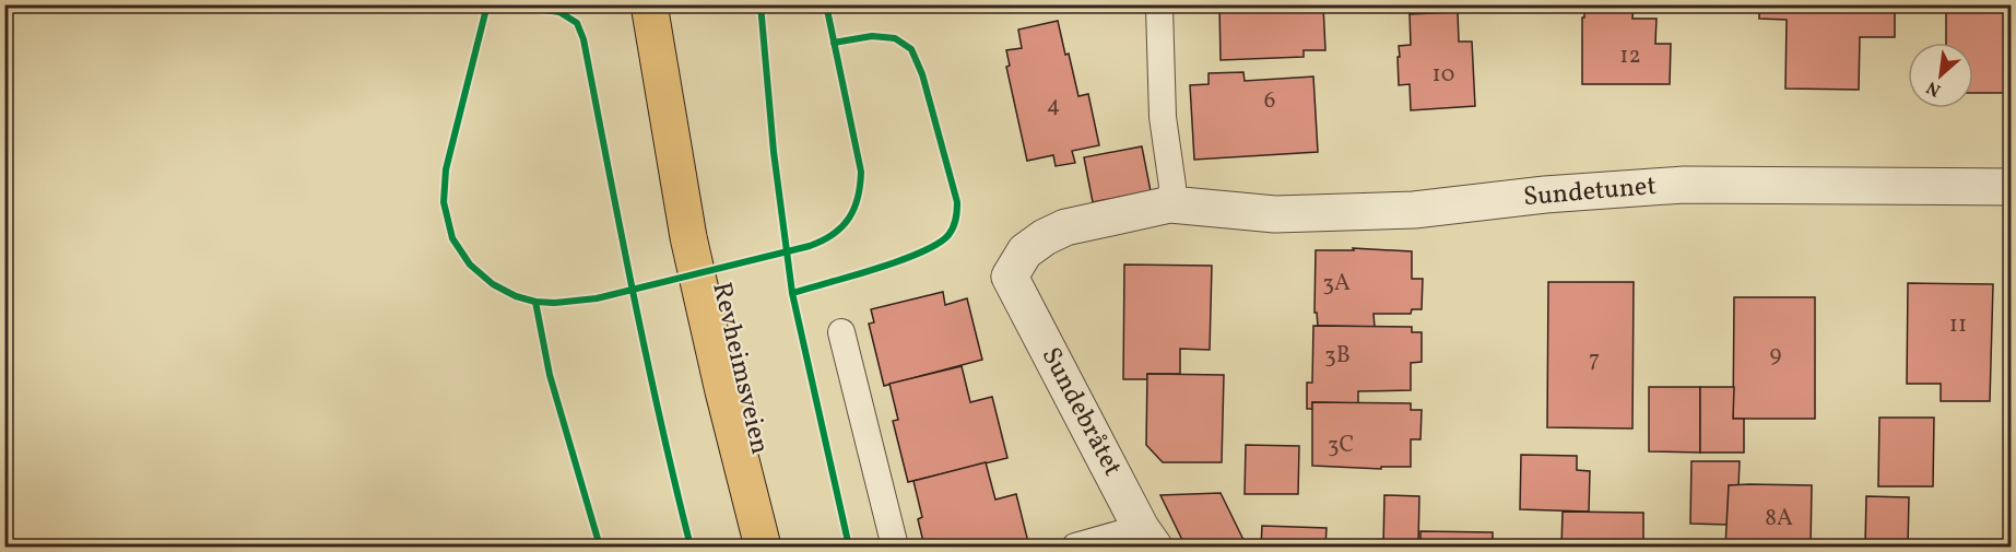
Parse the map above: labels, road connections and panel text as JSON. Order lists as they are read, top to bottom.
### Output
{
  "streets": {
    "main road": ["Revheimsveien"],
    "street": ["Sundetunet", "Sundebråtet"]
  },
  "crossings": [
    ["Sundetunet", "Sundebråtet"]
  ],
  "house_numbers": [
    "12",
    "10",
    "6",
    "4",
    "3A",
    "11",
    "9",
    "3B",
    "7",
    "3C",
    "8A"
  ],
  "north": "bottom left"
}
